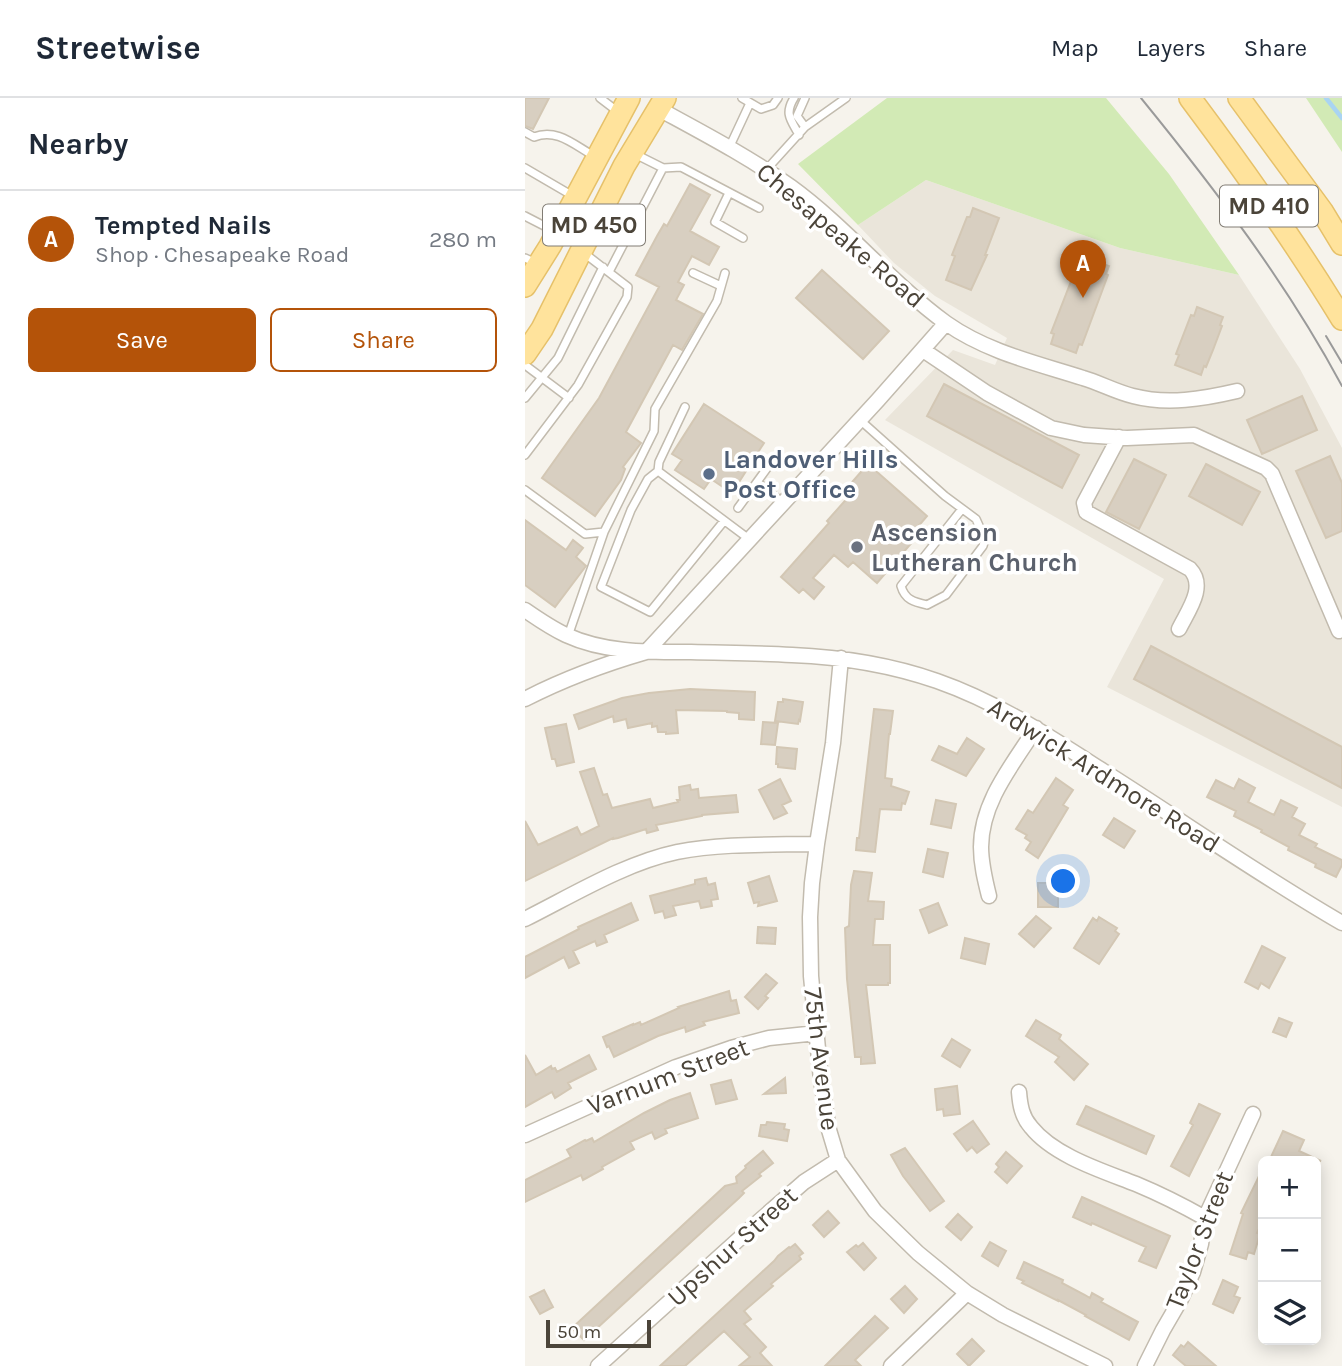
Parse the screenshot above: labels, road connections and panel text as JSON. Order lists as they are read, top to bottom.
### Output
{
  "streets": {
    "main road": ["MD 410", "MD 450"],
    "street": [
      "Chesapeake Road",
      "Ardwick Ardmore Road",
      "75th Avenue",
      "Varnum Street",
      "Taylor Street",
      "Upshur Street"
    ]
  },
  "crossings": [
    ["MD 450", "Chesapeake Road"],
    ["Ardwick Ardmore Road", "75th Avenue"],
    ["75th Avenue", "Varnum Street"],
    ["75th Avenue", "Upshur Street"]
  ],
  "places": ["Landover Hills Post Office", "Ascension Lutheran Church"],
  "scale_bar": "50 m",
  "page": {
    "header": "Streetwise",
    "nav": ["Map", "Layers", "Share"],
    "heading": "Nearby",
    "list": [
      {
        "mark": "A",
        "name": "Tempted Nails",
        "note": "Shop · Chesapeake Road",
        "value": "280 m"
      }
    ],
    "pins": "A",
    "buttons": ["Save", "Share"],
    "map_buttons": ["+", "−"],
    "scale": "50 m"
  }
}
